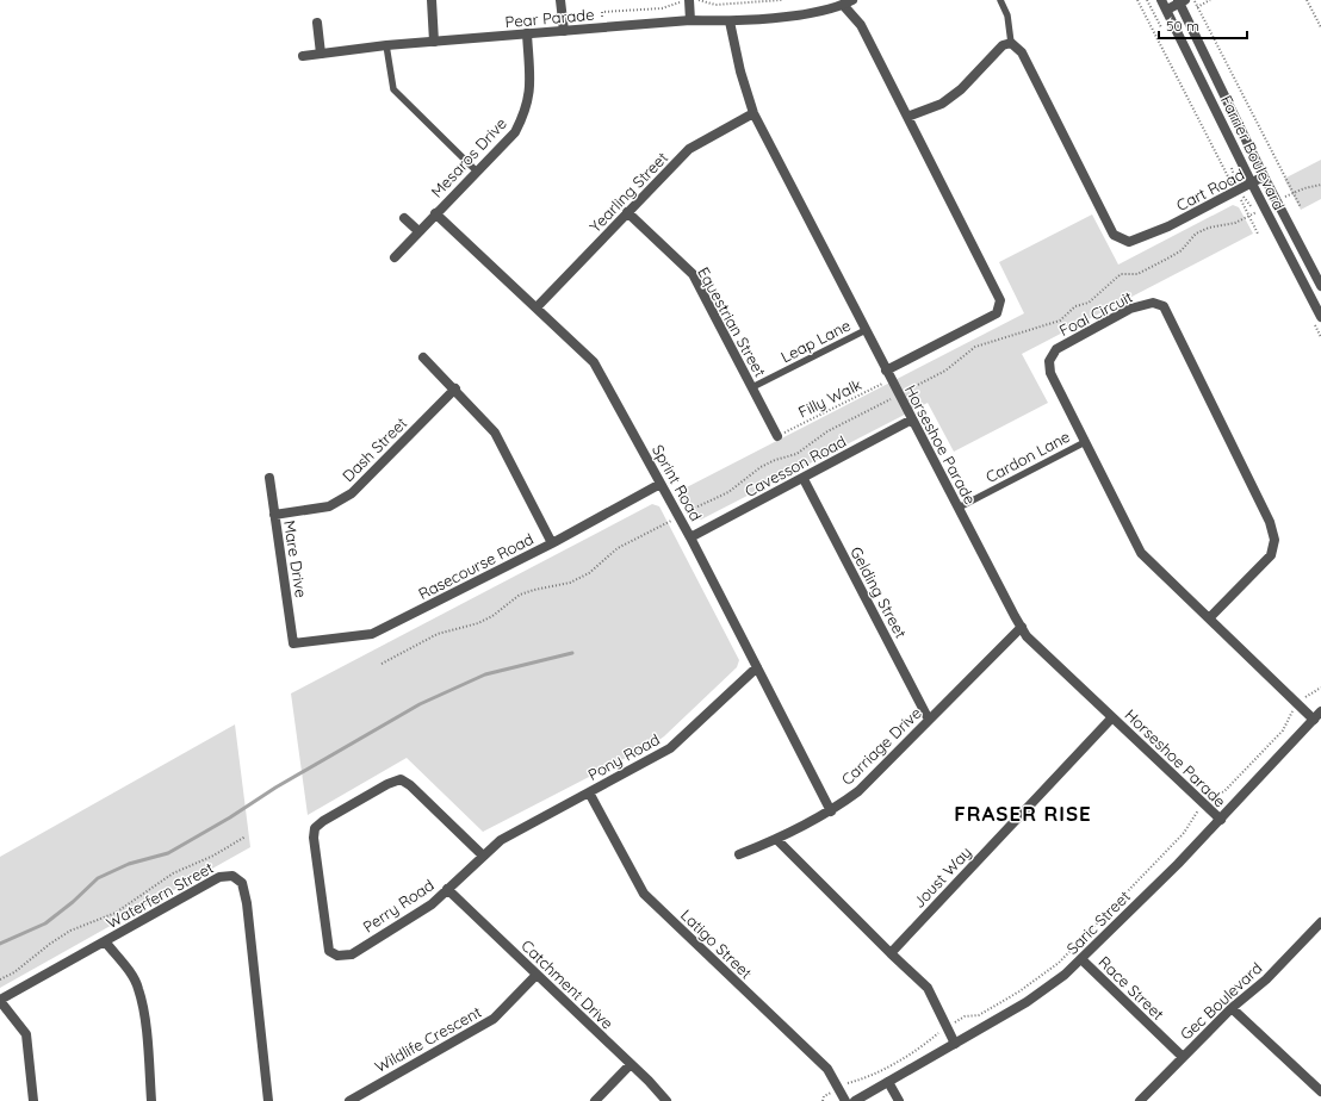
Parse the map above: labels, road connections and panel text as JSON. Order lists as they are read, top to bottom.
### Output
{
  "streets": {
    "street": [
      "Pear Parade",
      "Farrier Boulevard",
      "Mesaros Drive",
      "Cart Road",
      "Yearling Street",
      "Foal Circuit",
      "Equestrian Street",
      "Horseshoe Parade",
      "Dash Street",
      "Cavesson Road",
      "Sprint Road",
      "Mare Drive",
      "Rasecourse Road",
      "Gelding Street",
      "Carriage Drive",
      "Pony Road",
      "Joust Way",
      "Waterfern Street",
      "Perry Road",
      "Saric Street",
      "Latigo Street",
      "Catchment Drive",
      "Race Street",
      "Gec Boulevard",
      "Wildlife Crescent"
    ],
    "lane": ["Leap Lane", "Cardon Lane"],
    "path": ["Filly Walk"]
  },
  "crossings": [
    ["Pear Parade", "Mesaros Drive"],
    ["Pear Parade", "Horseshoe Parade"],
    ["Farrier Boulevard", "Cart Road"],
    ["Mesaros Drive", "Sprint Road"],
    ["Yearling Street", "Equestrian Street"],
    ["Yearling Street", "Horseshoe Parade"],
    ["Yearling Street", "Sprint Road"],
    ["Foal Circuit", "Cardon Lane"],
    ["Foal Circuit", "Saric Street"],
    ["Equestrian Street", "Leap Lane"],
    ["Equestrian Street", "Filly Walk"],
    ["Leap Lane", "Horseshoe Parade"],
    ["Filly Walk", "Horseshoe Parade"],
    ["Horseshoe Parade", "Cardon Lane"],
    ["Horseshoe Parade", "Cavesson Road"],
    ["Horseshoe Parade", "Carriage Drive"],
    ["Horseshoe Parade", "Joust Way"],
    ["Horseshoe Parade", "Saric Street"],
    ["Dash Street", "Mare Drive"],
    ["Cavesson Road", "Sprint Road"],
    ["Cavesson Road", "Gelding Street"],
    ["Sprint Road", "Rasecourse Road"],
    ["Sprint Road", "Carriage Drive"],
    ["Sprint Road", "Pony Road"],
    ["Mare Drive", "Rasecourse Road"],
    ["Gelding Street", "Carriage Drive"],
    ["Pony Road", "Perry Road"],
    ["Pony Road", "Latigo Street"],
    ["Perry Road", "Catchment Drive"],
    ["Saric Street", "Race Street"],
    ["Catchment Drive", "Wildlife Crescent"],
    ["Race Street", "Gec Boulevard"]
  ],
  "districts": ["FRASER RISE"],
  "scale_bar": "50 m"
}
